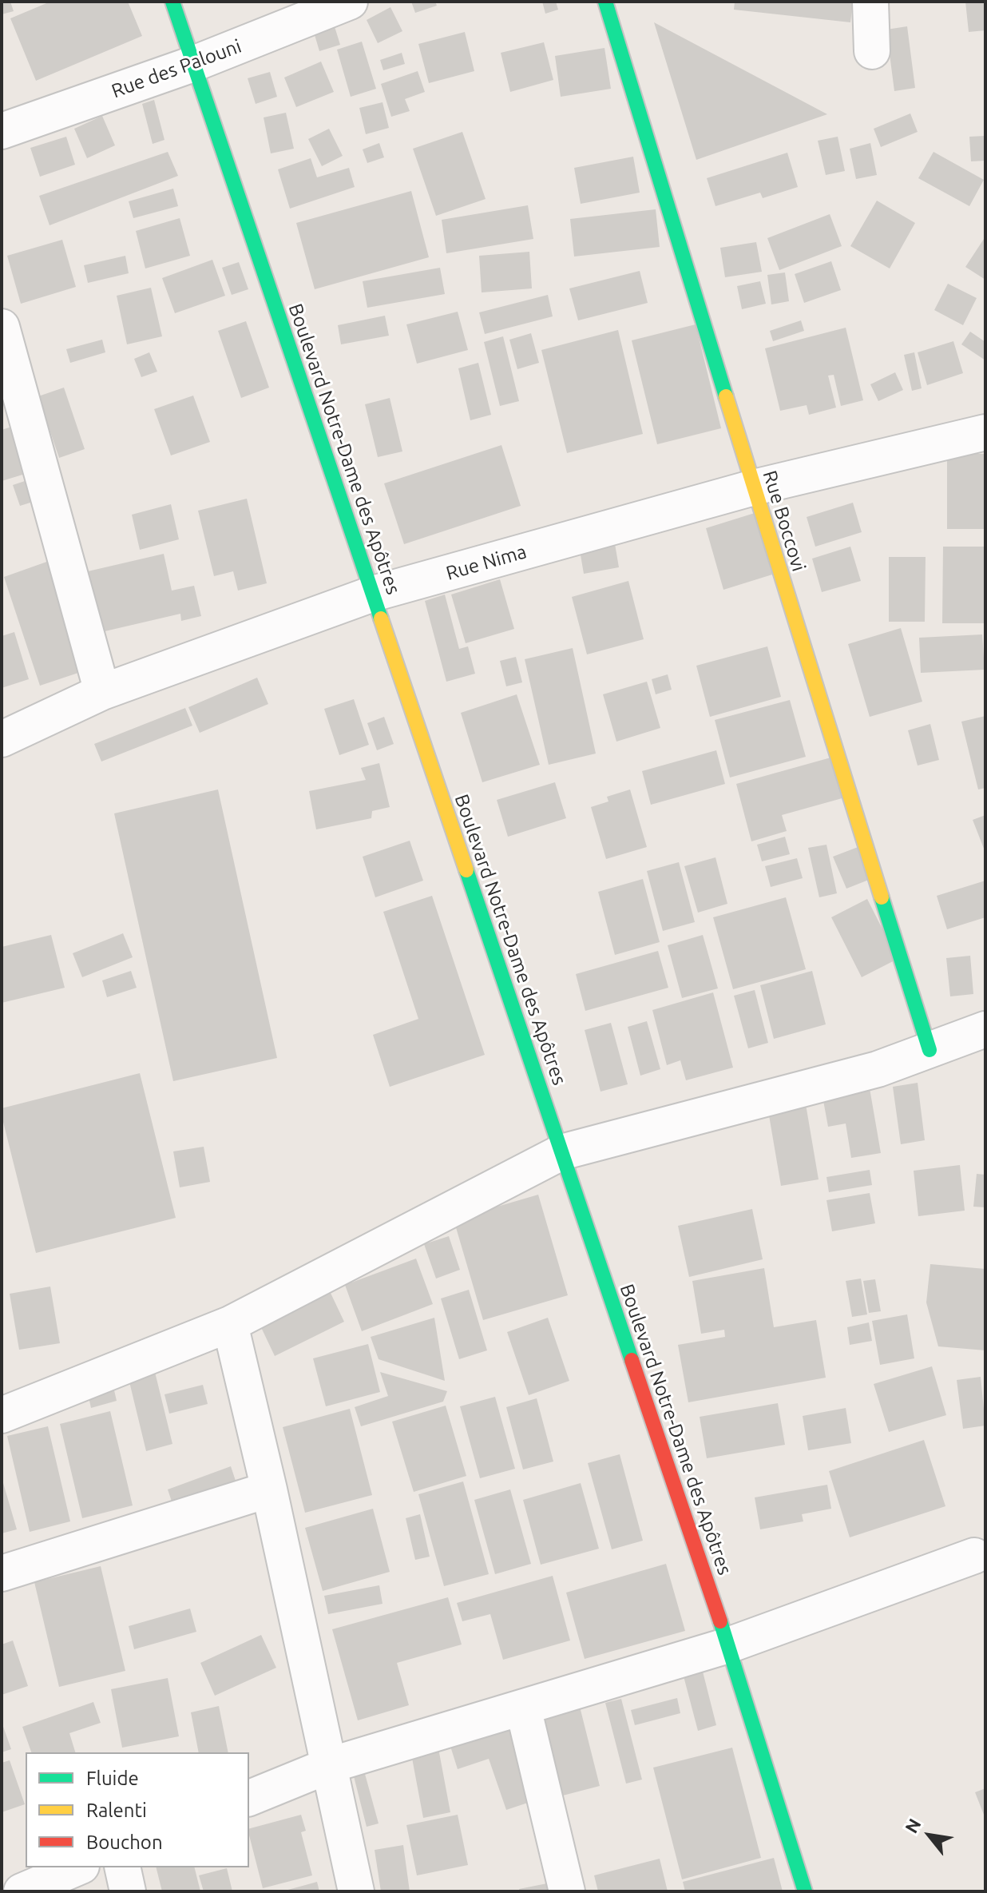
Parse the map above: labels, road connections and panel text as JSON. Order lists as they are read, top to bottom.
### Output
{
  "streets": {
    "street": [
      "Rue des Palouni",
      "Boulevard Notre-Dame des Apôtres",
      "Rue Boccovi",
      "Rue Nima"
    ]
  },
  "crossings": [
    ["Rue des Palouni", "Boulevard Notre-Dame des Apôtres"],
    ["Boulevard Notre-Dame des Apôtres", "Rue Nima"],
    ["Rue Boccovi", "Rue Nima"]
  ],
  "legend": ["Fluide", "Ralenti", "Bouchon"],
  "north": "top left"
}
